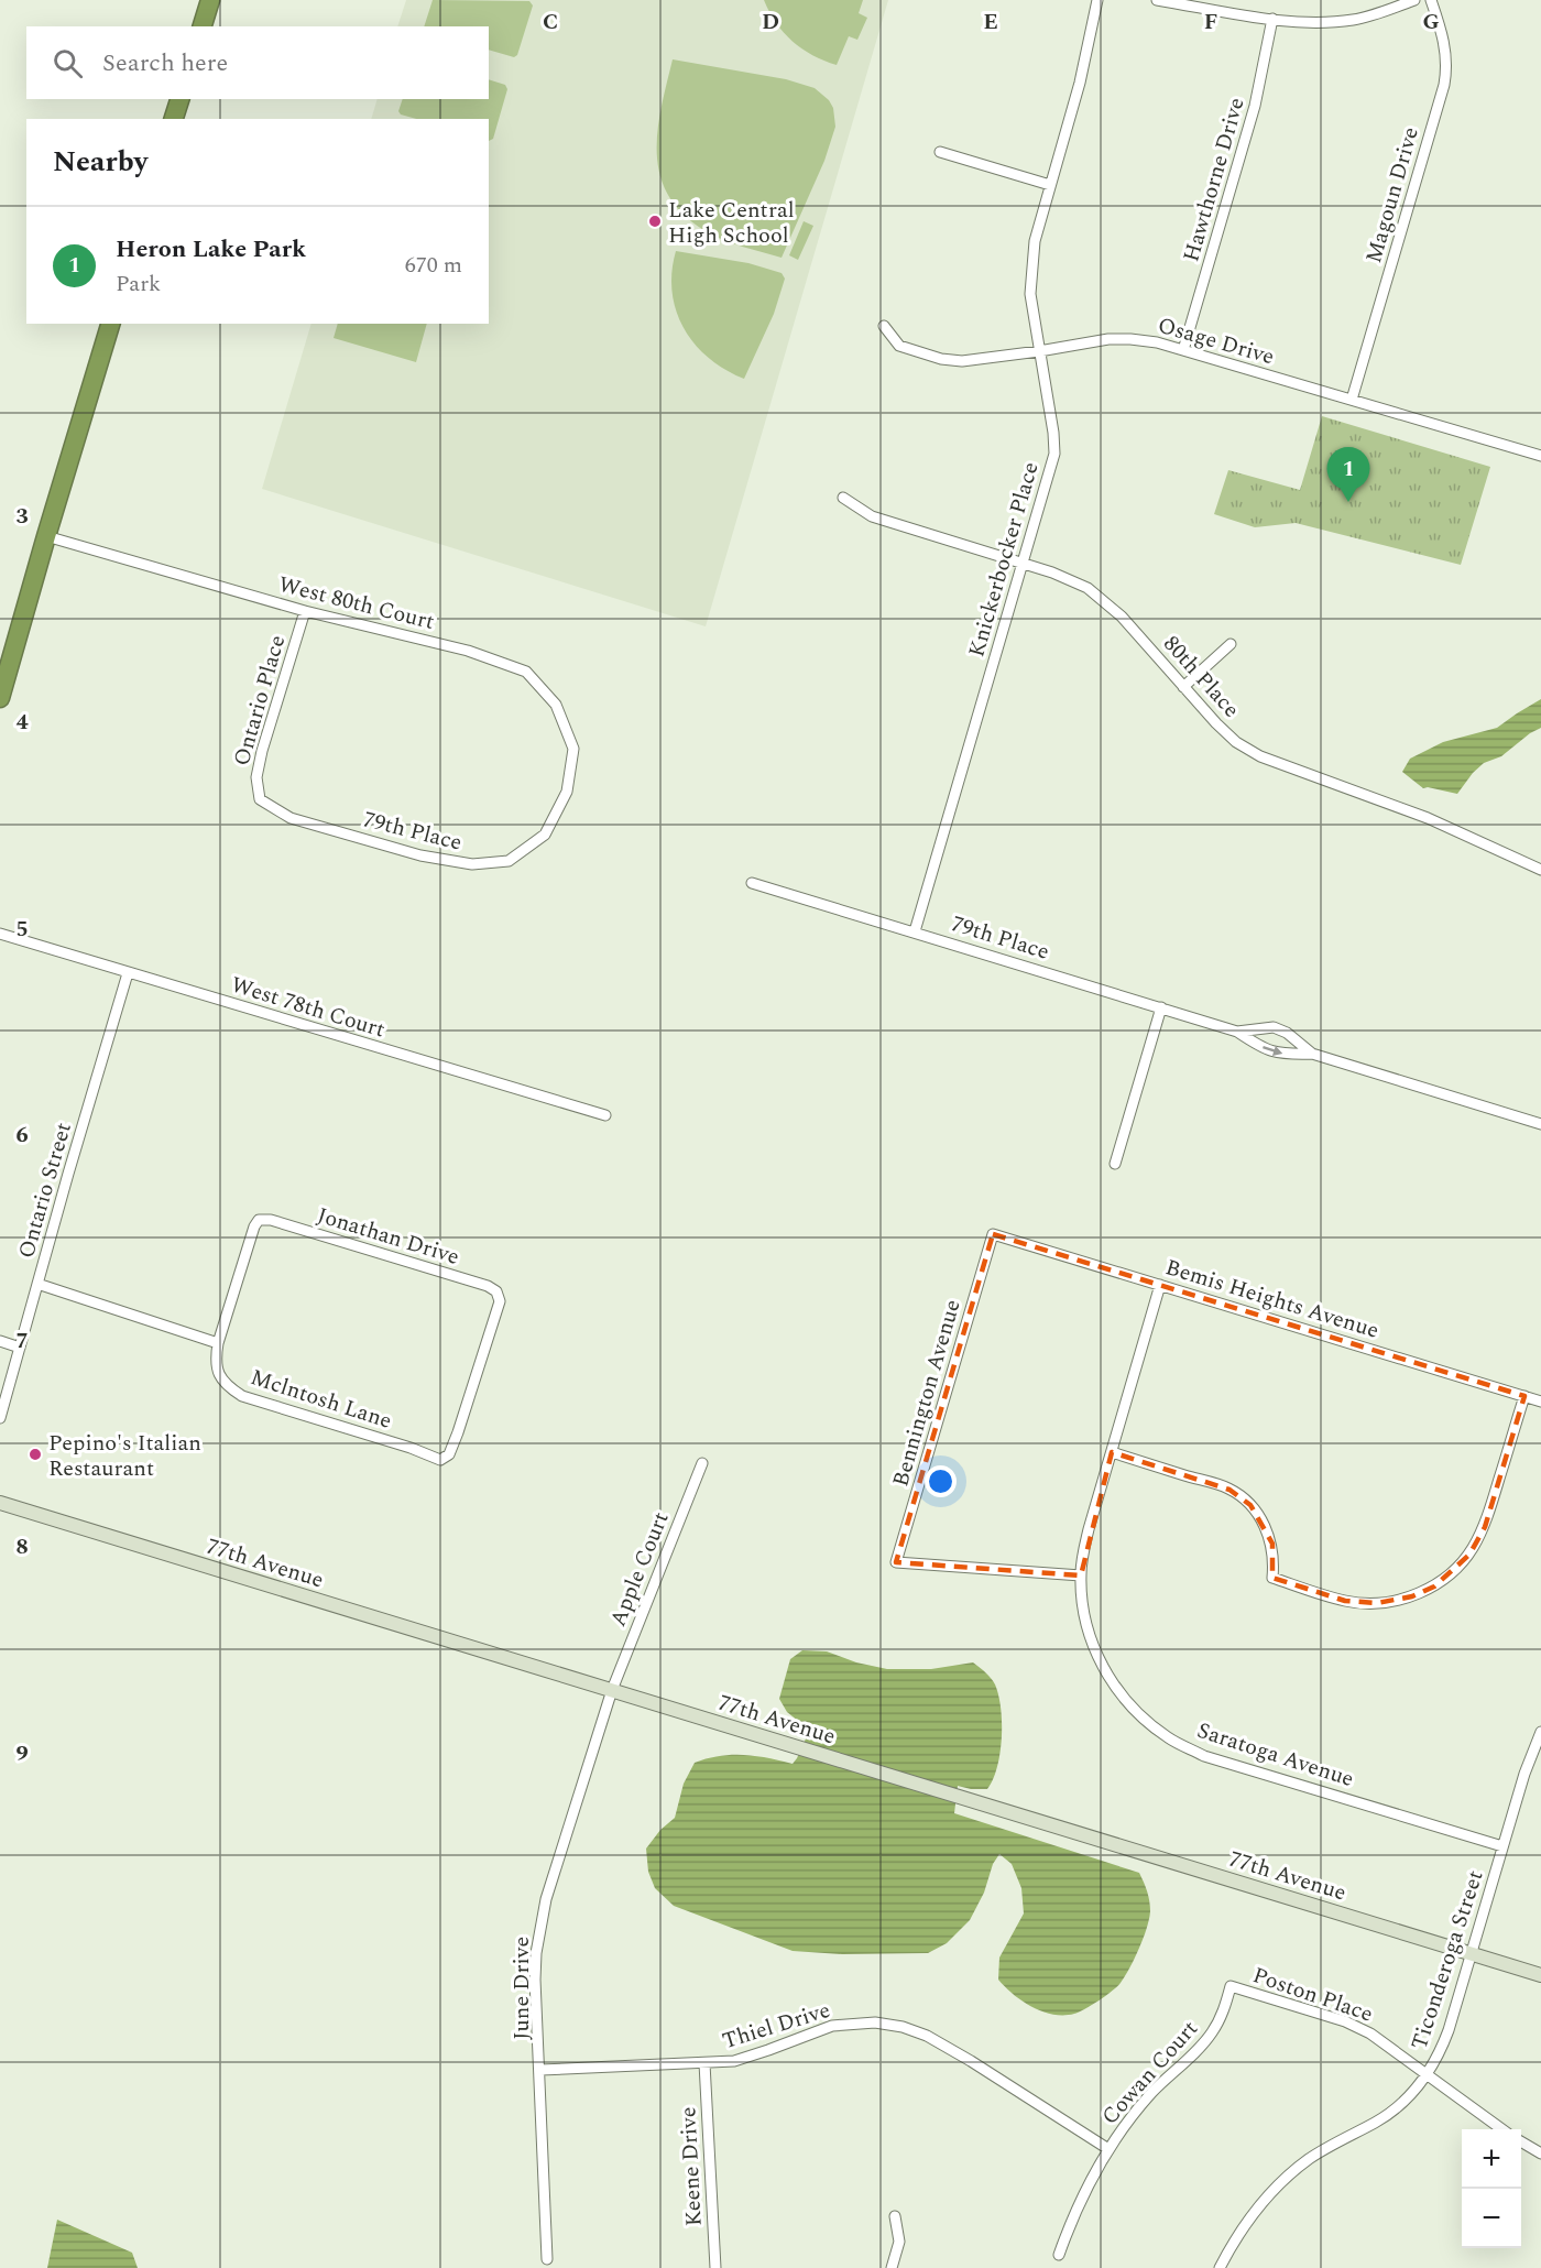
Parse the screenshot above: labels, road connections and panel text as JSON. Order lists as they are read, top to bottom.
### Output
{
  "streets": {
    "street": [
      "Hawthorne Drive",
      "Magoun Drive",
      "Osage Drive",
      "Knickerbocker Place",
      "West 80th Court",
      "80th Place",
      "Ontario Place",
      "79th Place",
      "West 78th Court",
      "Ontario Street",
      "Jonathan Drive",
      "Bemis Heights Avenue",
      "Bennington Avenue",
      "Mclntosh Lane",
      "77th Avenue",
      "Apple Court",
      "Saratoga Avenue",
      "Ticonderoga Street",
      "June Drive",
      "Poston Place",
      "Thiel Drive",
      "Cowan Court",
      "Keene Drive"
    ]
  },
  "crossings": [
    ["Hawthorne Drive", "Osage Drive"],
    ["Magoun Drive", "Osage Drive"],
    ["Osage Drive", "Knickerbocker Place"],
    ["Knickerbocker Place", "80th Place"],
    ["Knickerbocker Place", "79th Place"],
    ["West 80th Court", "Ontario Place"],
    ["West 80th Court", "79th Place"],
    ["Ontario Place", "79th Place"],
    ["West 78th Court", "Ontario Street"],
    ["Jonathan Drive", "Mclntosh Lane"],
    ["Bemis Heights Avenue", "Bennington Avenue"],
    ["Bemis Heights Avenue", "Saratoga Avenue"],
    ["Bennington Avenue", "Saratoga Avenue"],
    ["77th Avenue", "Apple Court"],
    ["77th Avenue", "Ticonderoga Street"],
    ["77th Avenue", "June Drive"],
    ["Apple Court", "June Drive"],
    ["Saratoga Avenue", "Ticonderoga Street"],
    ["Ticonderoga Street", "Poston Place"],
    ["June Drive", "Thiel Drive"],
    ["Poston Place", "Cowan Court"],
    ["Thiel Drive", "Cowan Court"],
    ["Thiel Drive", "Keene Drive"]
  ],
  "places": ["Lake Central High School", "Pepino's Italian Restaurant"],
  "page": {
    "search": "Search here",
    "heading": "Nearby",
    "list": [
      {
        "mark": "1",
        "name": "Heron Lake Park",
        "note": "Park",
        "value": "670 m"
      }
    ],
    "pins": "1",
    "map_buttons": ["+", "−"]
  },
  "grid": {
    "columns": [
      "C",
      "D",
      "E",
      "F",
      "G"
    ],
    "rows": [
      "3",
      "4",
      "5",
      "6",
      "7",
      "8",
      "9"
    ]
  }
}
